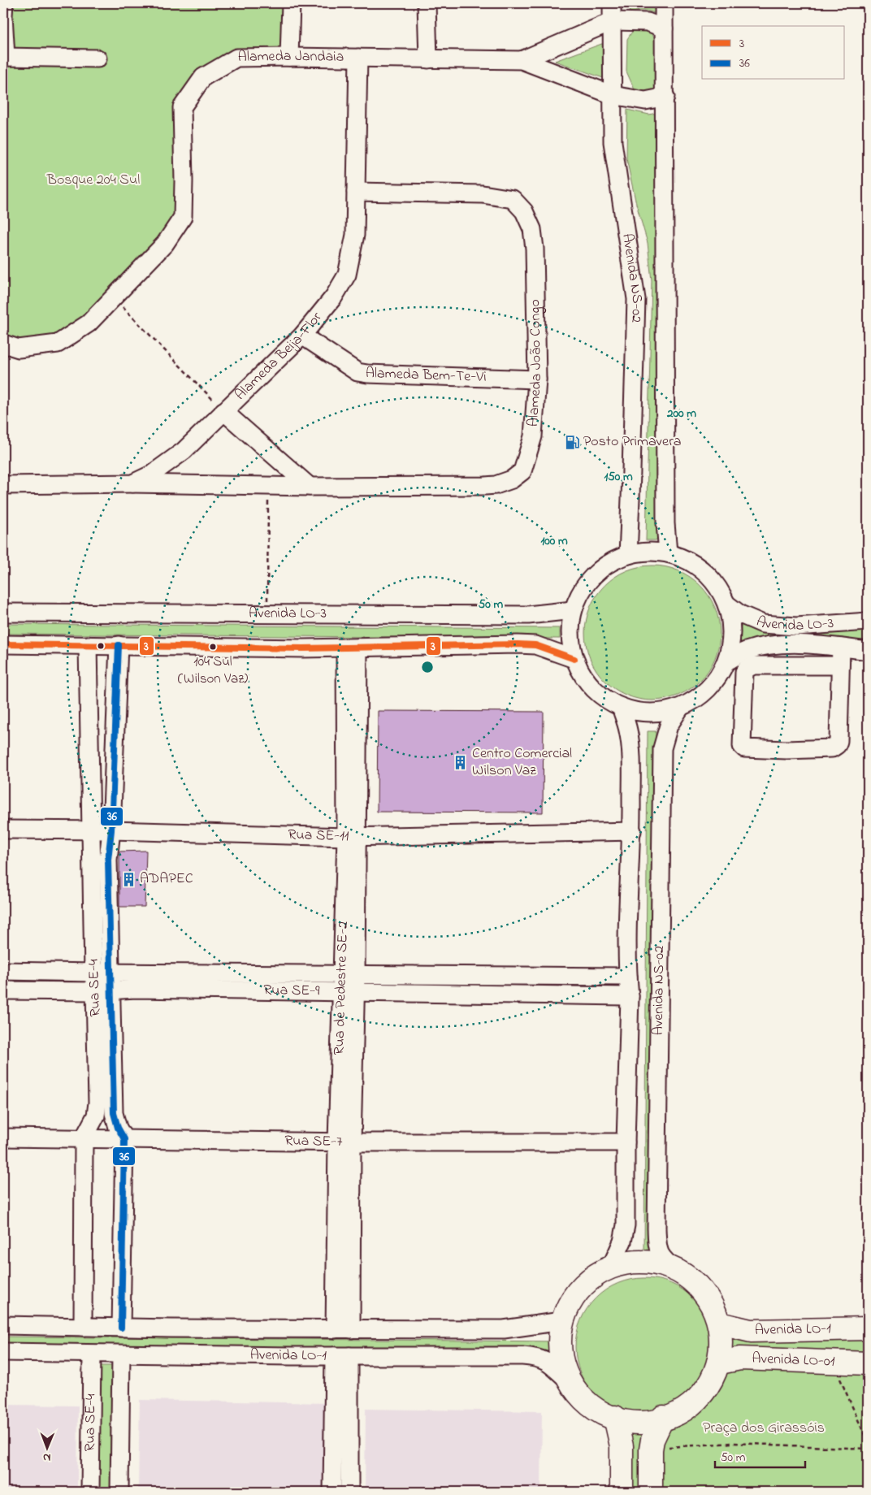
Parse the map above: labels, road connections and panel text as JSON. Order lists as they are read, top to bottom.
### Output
{
  "streets": {
    "main road": ["Avenida LO-1", "Avenida LO-01"],
    "street": [
      "Alameda Jandaia",
      "Avenida NS-02",
      "Alameda Beija-Flor",
      "Alameda João Congo",
      "Alameda Bem-Te-Vi",
      "Avenida LO-3",
      "Rua SE-11",
      "Rua SE-4",
      "Rua de Pedestre SE-2",
      "Rua SE-9",
      "Rua SE-7"
    ]
  },
  "crossings": [
    ["Alameda Jandaia", "Avenida NS-02"],
    ["Alameda Jandaia", "Alameda Beija-Flor"],
    ["Avenida NS-02", "Rua SE-11"],
    ["Avenida NS-02", "Rua SE-9"],
    ["Avenida NS-02", "Rua SE-7"],
    ["Alameda Beija-Flor", "Alameda João Congo"],
    ["Alameda Beija-Flor", "Alameda Bem-Te-Vi"],
    ["Alameda João Congo", "Alameda Bem-Te-Vi"],
    ["Rua SE-11", "Rua SE-4"],
    ["Rua SE-11", "Rua de Pedestre SE-2"],
    ["Rua SE-4", "Rua SE-9"],
    ["Rua SE-4", "Rua SE-7"],
    ["Rua SE-4", "Avenida LO-1"],
    ["Rua de Pedestre SE-2", "Rua SE-9"],
    ["Rua de Pedestre SE-2", "Rua SE-7"],
    ["Rua de Pedestre SE-2", "Avenida LO-1"]
  ],
  "parks": ["Bosque 204 Sul", "Praça dos Girassóis"],
  "places": {
    "fuel station": ["Posto Primavera"],
    "other": ["104 Sul (Wilson Vaz)"],
    "building": ["Centro Comercial Wilson Vaz", "ADAPEC"]
  },
  "lines": ["transit line 3", "transit line 36"],
  "legend": ["3", "36"],
  "scale_bar": "50 m",
  "north": "bottom",
  "rings": [
    "200 m",
    "150 m",
    "100 m",
    "50 m"
  ]
}
